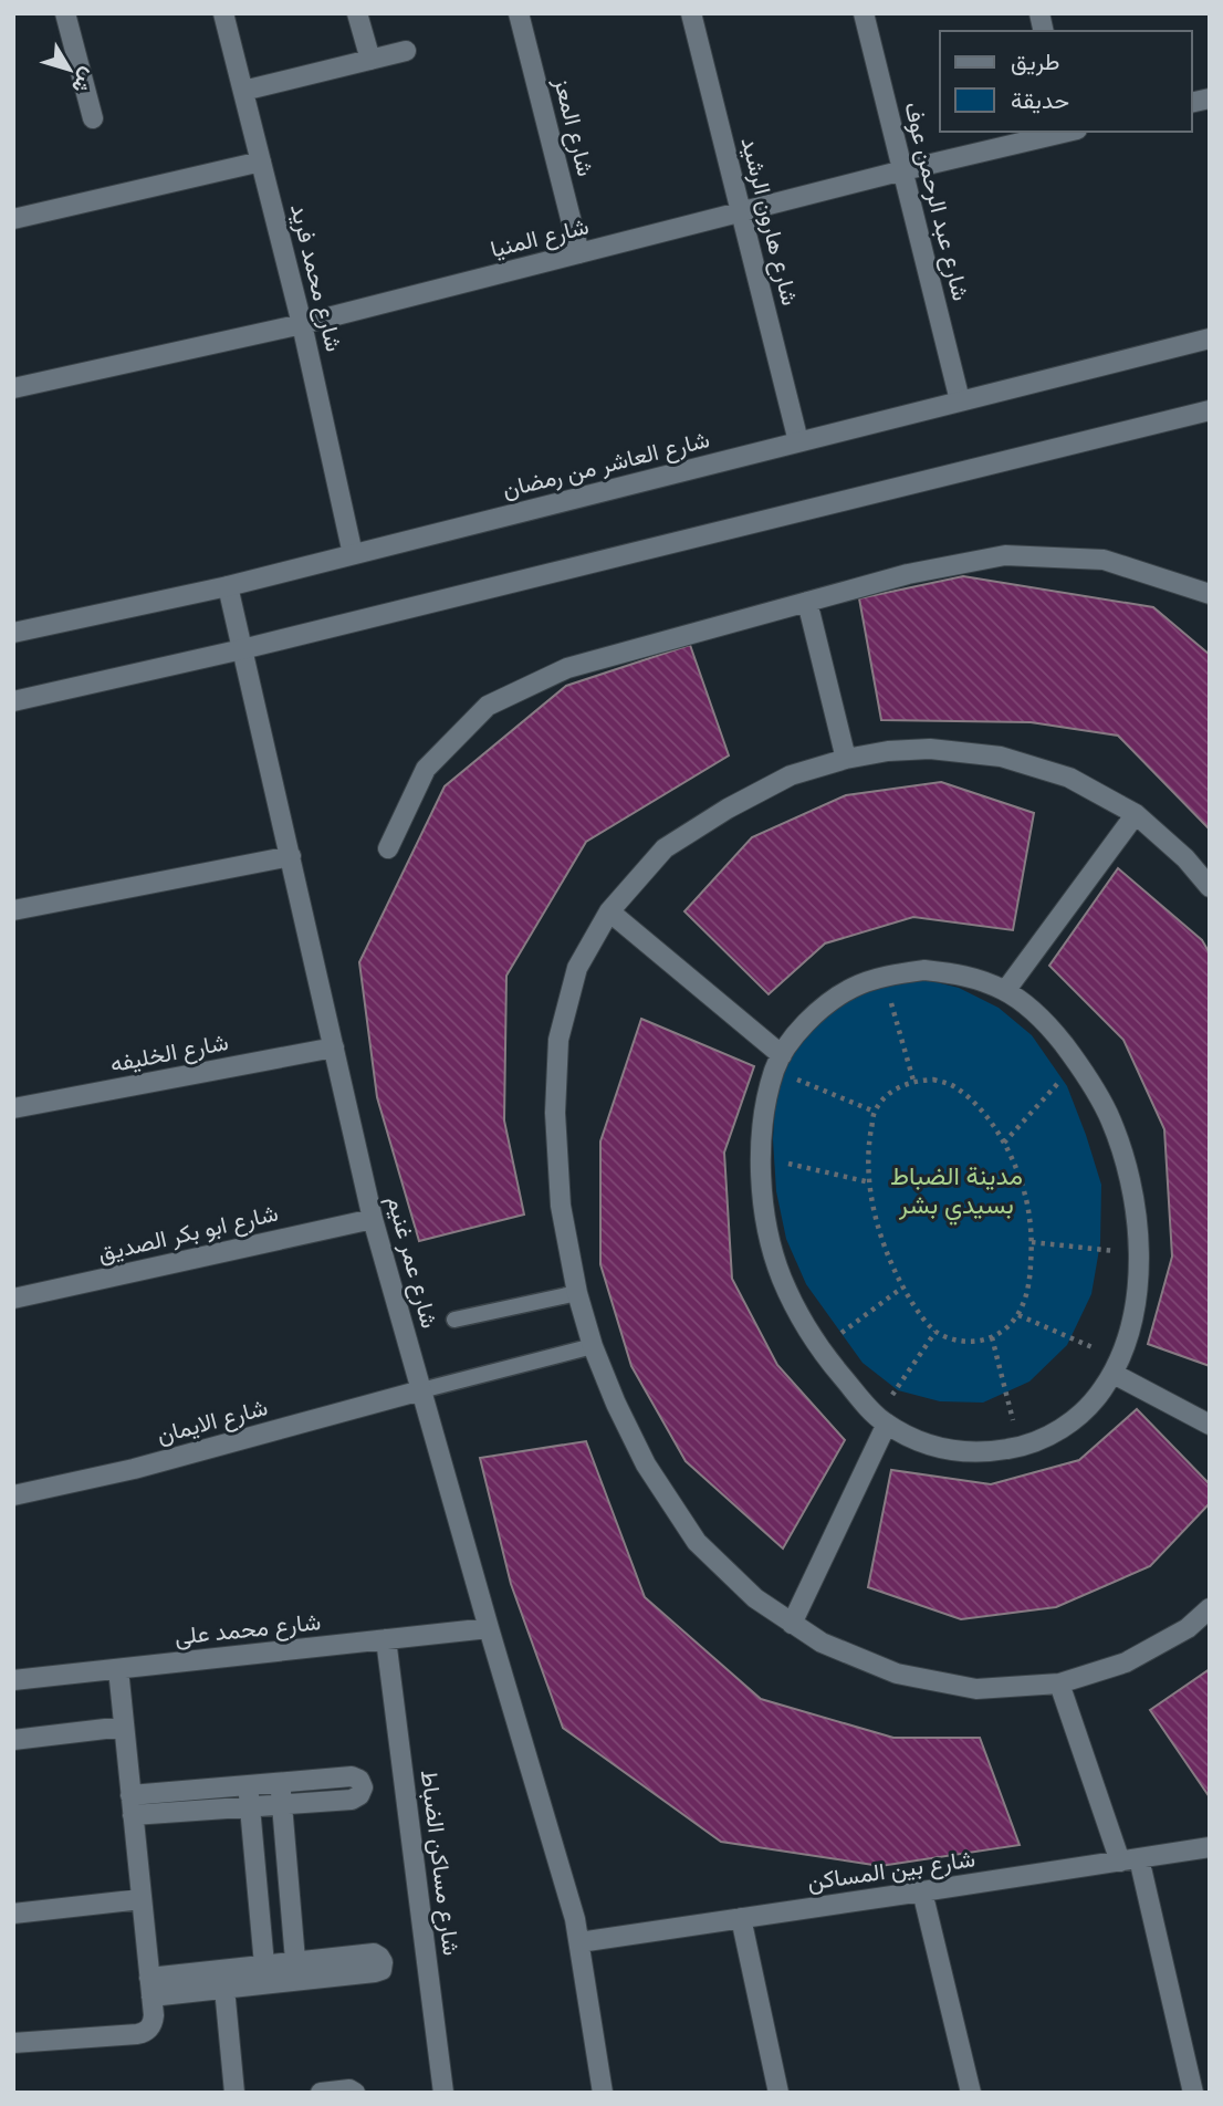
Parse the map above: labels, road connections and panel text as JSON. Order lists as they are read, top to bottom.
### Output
{
  "streets": {
    "street": [
      "شارع المعز",
      "شارع عبد الرحمن عوف",
      "شارع هارون الرشيد",
      "شارع المنيا",
      "شارع محمد فريد",
      "شارع العاشر من رمضان",
      "شارع الخليفه",
      "شارع ابو بكر الصديق",
      "شارع عمر غنيم",
      "شارع الايمان",
      "شارع محمد على",
      "شارع مساكن الضباط",
      "شارع بين المساكن"
    ]
  },
  "crossings": [
    ["شارع المعز", "شارع المنيا"],
    ["شارع عبد الرحمن عوف", "شارع المنيا"],
    ["شارع عبد الرحمن عوف", "شارع العاشر من رمضان"],
    ["شارع هارون الرشيد", "شارع المنيا"],
    ["شارع هارون الرشيد", "شارع العاشر من رمضان"],
    ["شارع المنيا", "شارع محمد فريد"],
    ["شارع محمد فريد", "شارع العاشر من رمضان"],
    ["شارع العاشر من رمضان", "شارع عمر غنيم"],
    ["شارع الخليفه", "شارع عمر غنيم"],
    ["شارع ابو بكر الصديق", "شارع عمر غنيم"],
    ["شارع عمر غنيم", "شارع الايمان"],
    ["شارع عمر غنيم", "شارع محمد على"],
    ["شارع عمر غنيم", "شارع بين المساكن"],
    ["شارع محمد على", "شارع مساكن الضباط"]
  ],
  "districts": ["مدينة الضباط بسيدي بشر"],
  "legend": ["طريق", "حديقة"],
  "north": "bottom right"
}
